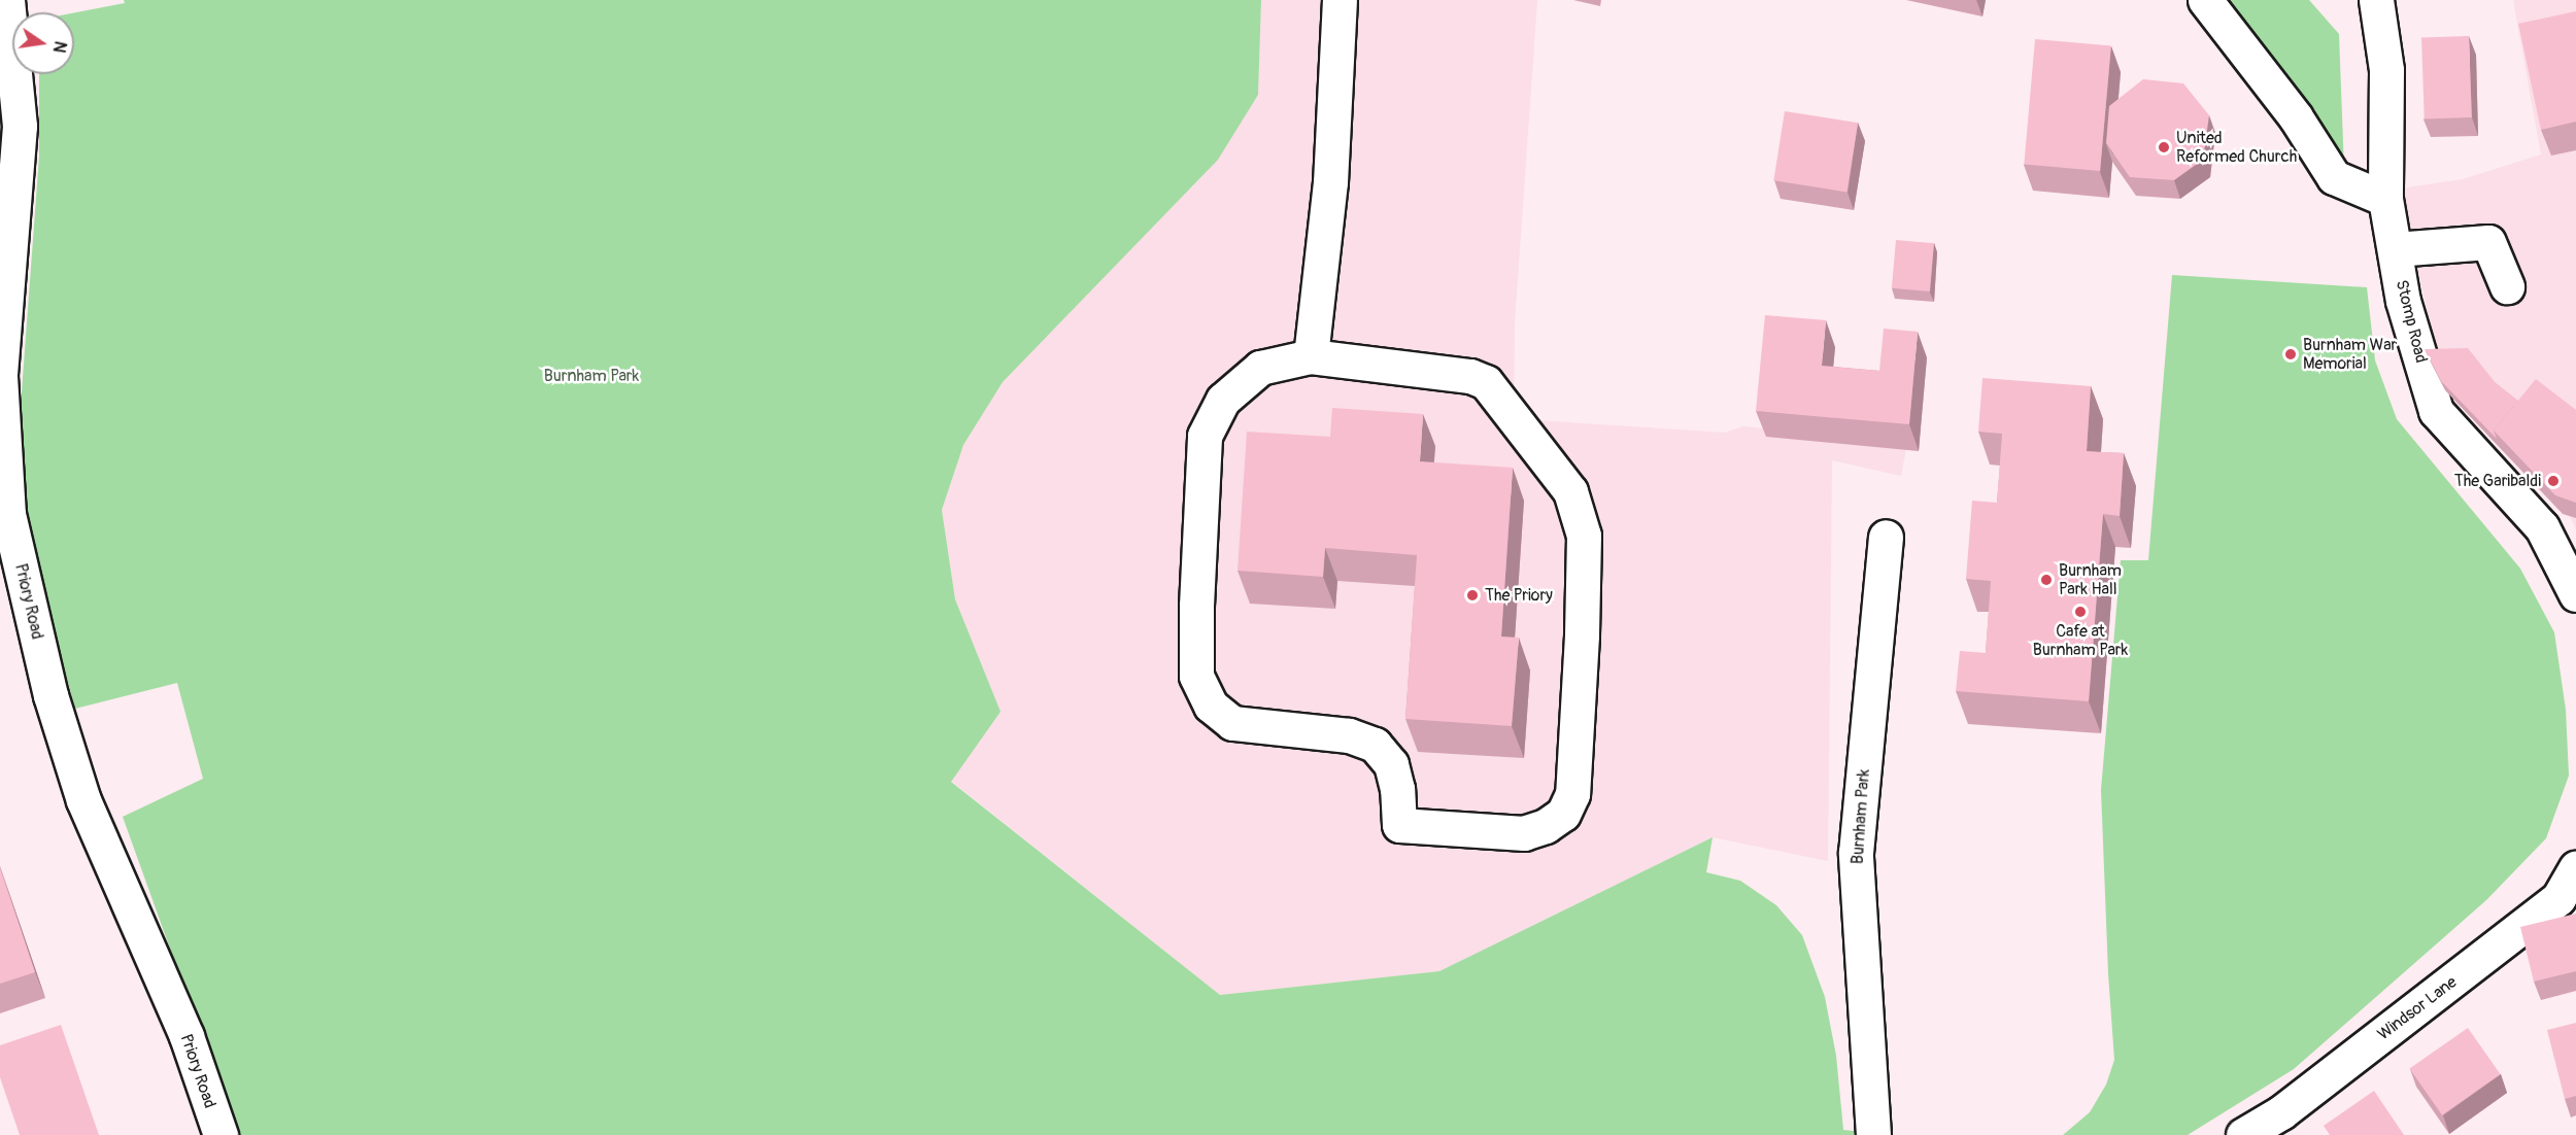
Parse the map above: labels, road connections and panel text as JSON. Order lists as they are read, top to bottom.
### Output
{
  "streets": {
    "street": [
      "Stomp Road",
      "Priory Road",
      "Burnham Park",
      "Windsor Lane"
    ]
  },
  "parks": ["Burnham Park"],
  "places": [
    "United Reformed Church",
    "Burnham War Memorial",
    "The Garibaldi",
    "Burnham Park Hall",
    "The Priory",
    "Cafe at Burnham Park"
  ],
  "north": "right"
}
